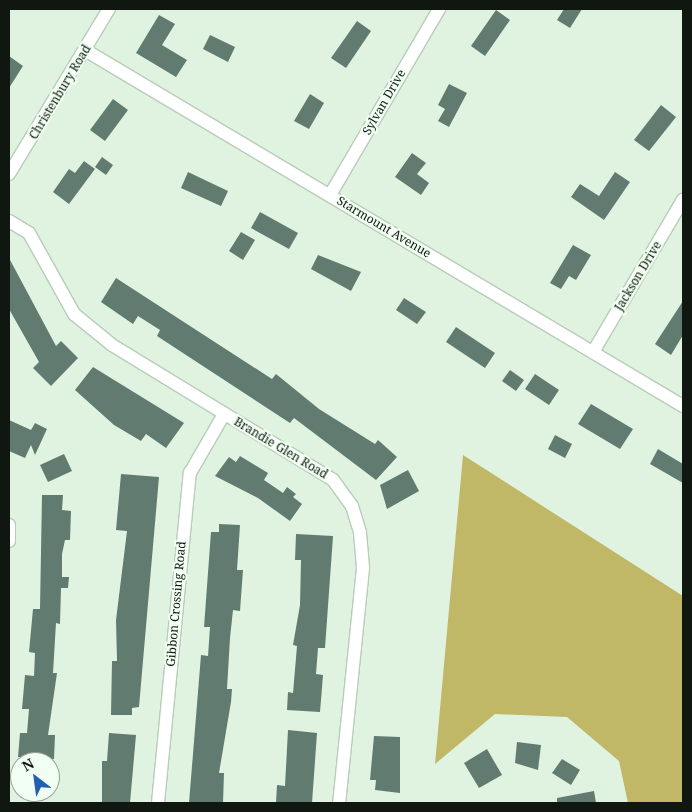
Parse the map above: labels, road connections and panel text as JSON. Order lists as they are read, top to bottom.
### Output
{
  "streets": {
    "street": [
      "Christenbury Road",
      "Sylvan Drive",
      "Starmount Avenue",
      "Jackson Drive",
      "Brandie Glen Road",
      "Gibbon Crossing Road"
    ]
  },
  "crossings": [
    ["Christenbury Road", "Starmount Avenue"],
    ["Sylvan Drive", "Starmount Avenue"],
    ["Starmount Avenue", "Jackson Drive"],
    ["Brandie Glen Road", "Gibbon Crossing Road"]
  ],
  "north": "top left"
}
